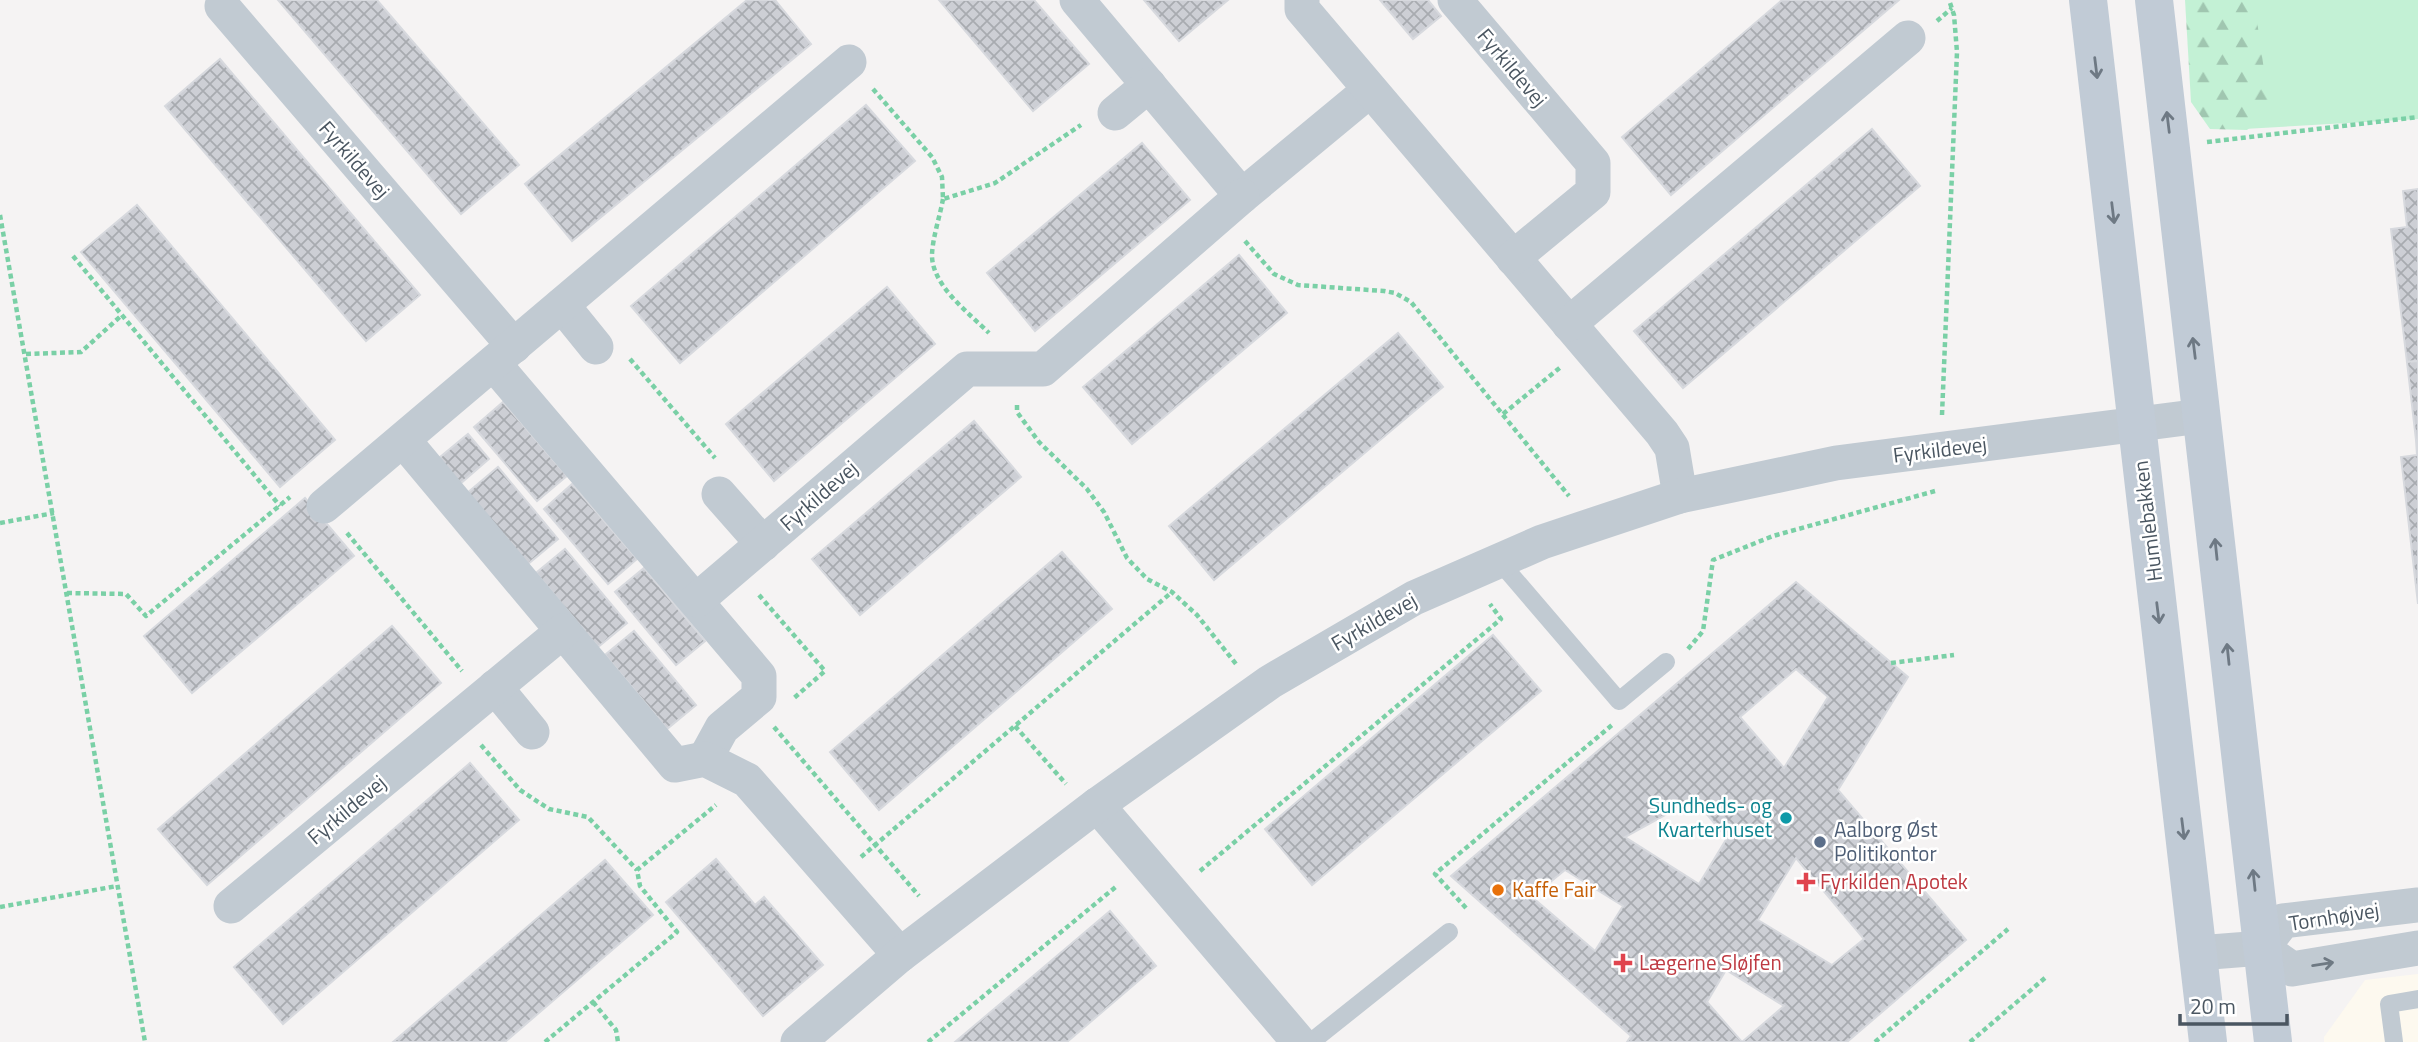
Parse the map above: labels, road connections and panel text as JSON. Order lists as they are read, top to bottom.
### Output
{
  "streets": {
    "street": ["Fyrkildevej", "Humlebakken", "Tornhøjvej"]
  },
  "crossings": [
    ["Fyrkildevej", "Humlebakken"],
    ["Humlebakken", "Tornhøjvej"]
  ],
  "places": {
    "other": ["Sundheds- og Kvarterhuset", "Aalborg Øst Politikontor", "Kaffe Fair"],
    "health": ["Fyrkilden Apotek", "Lægerne Sløjfen"]
  },
  "scale_bar": "20 m"
}
